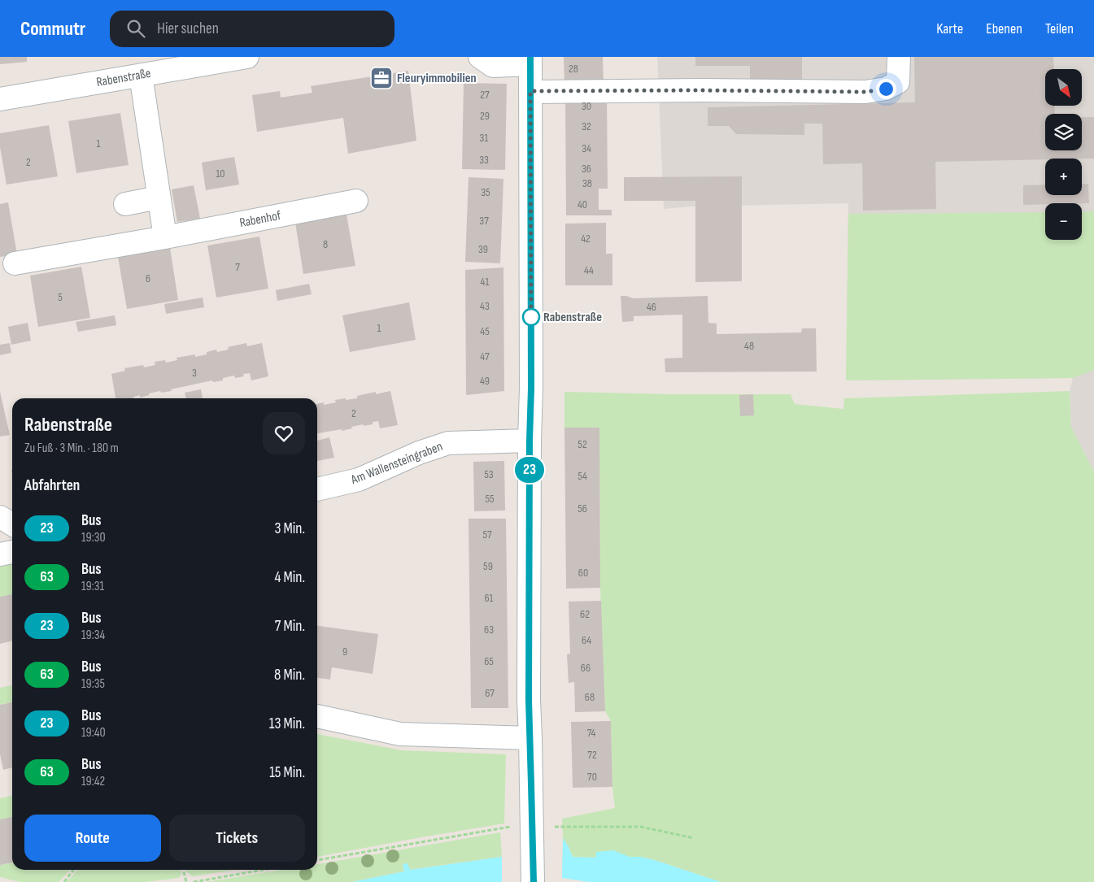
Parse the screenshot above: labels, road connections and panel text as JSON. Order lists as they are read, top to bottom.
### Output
{
  "streets": {
    "street": ["Rabenstraße", "Rabenhof", "Am Wallensteingraben"]
  },
  "places": {
    "office": ["Fleuryimmobilien"],
    "other": ["Rabenstraße"]
  },
  "lines": ["bus line 23"],
  "house_numbers": [
    "28",
    "27",
    "30",
    "29",
    "32",
    "31",
    "1",
    "34",
    "33",
    "2",
    "36",
    "10",
    "38",
    "35",
    "40",
    "37",
    "42",
    "8",
    "39",
    "7",
    "44",
    "6",
    "41",
    "5",
    "43",
    "46",
    "1",
    "45",
    "48",
    "47",
    "3",
    "49",
    "2",
    "52",
    "53",
    "54",
    "55",
    "56",
    "57",
    "59",
    "60",
    "61",
    "62",
    "63",
    "64",
    "9",
    "65",
    "66",
    "67",
    "68",
    "74",
    "72",
    "70"
  ],
  "north": "bottom right",
  "page": {
    "header": "Commutr",
    "search": "Hier suchen",
    "nav": ["Karte", "Ebenen", "Teilen"],
    "on_map": "23",
    "map_buttons": ["+", "−"],
    "heading": [
      ["Rabenstraße", "Zu Fuß · 3 Min. · 180 m"],
      "Abfahrten"
    ],
    "list": [
      {
        "mark": "23",
        "name": "Bus",
        "note": "19:30",
        "value": "3 Min."
      },
      {
        "mark": "63",
        "name": "Bus",
        "note": "19:31",
        "value": "4 Min."
      },
      {
        "mark": "23",
        "name": "Bus",
        "note": "19:34",
        "value": "7 Min."
      },
      {
        "mark": "63",
        "name": "Bus",
        "note": "19:35",
        "value": "8 Min."
      },
      {
        "mark": "23",
        "name": "Bus",
        "note": "19:40",
        "value": "13 Min."
      },
      {
        "mark": "63",
        "name": "Bus",
        "note": "19:42",
        "value": "15 Min."
      }
    ],
    "buttons": ["Route", "Tickets"]
  }
}
